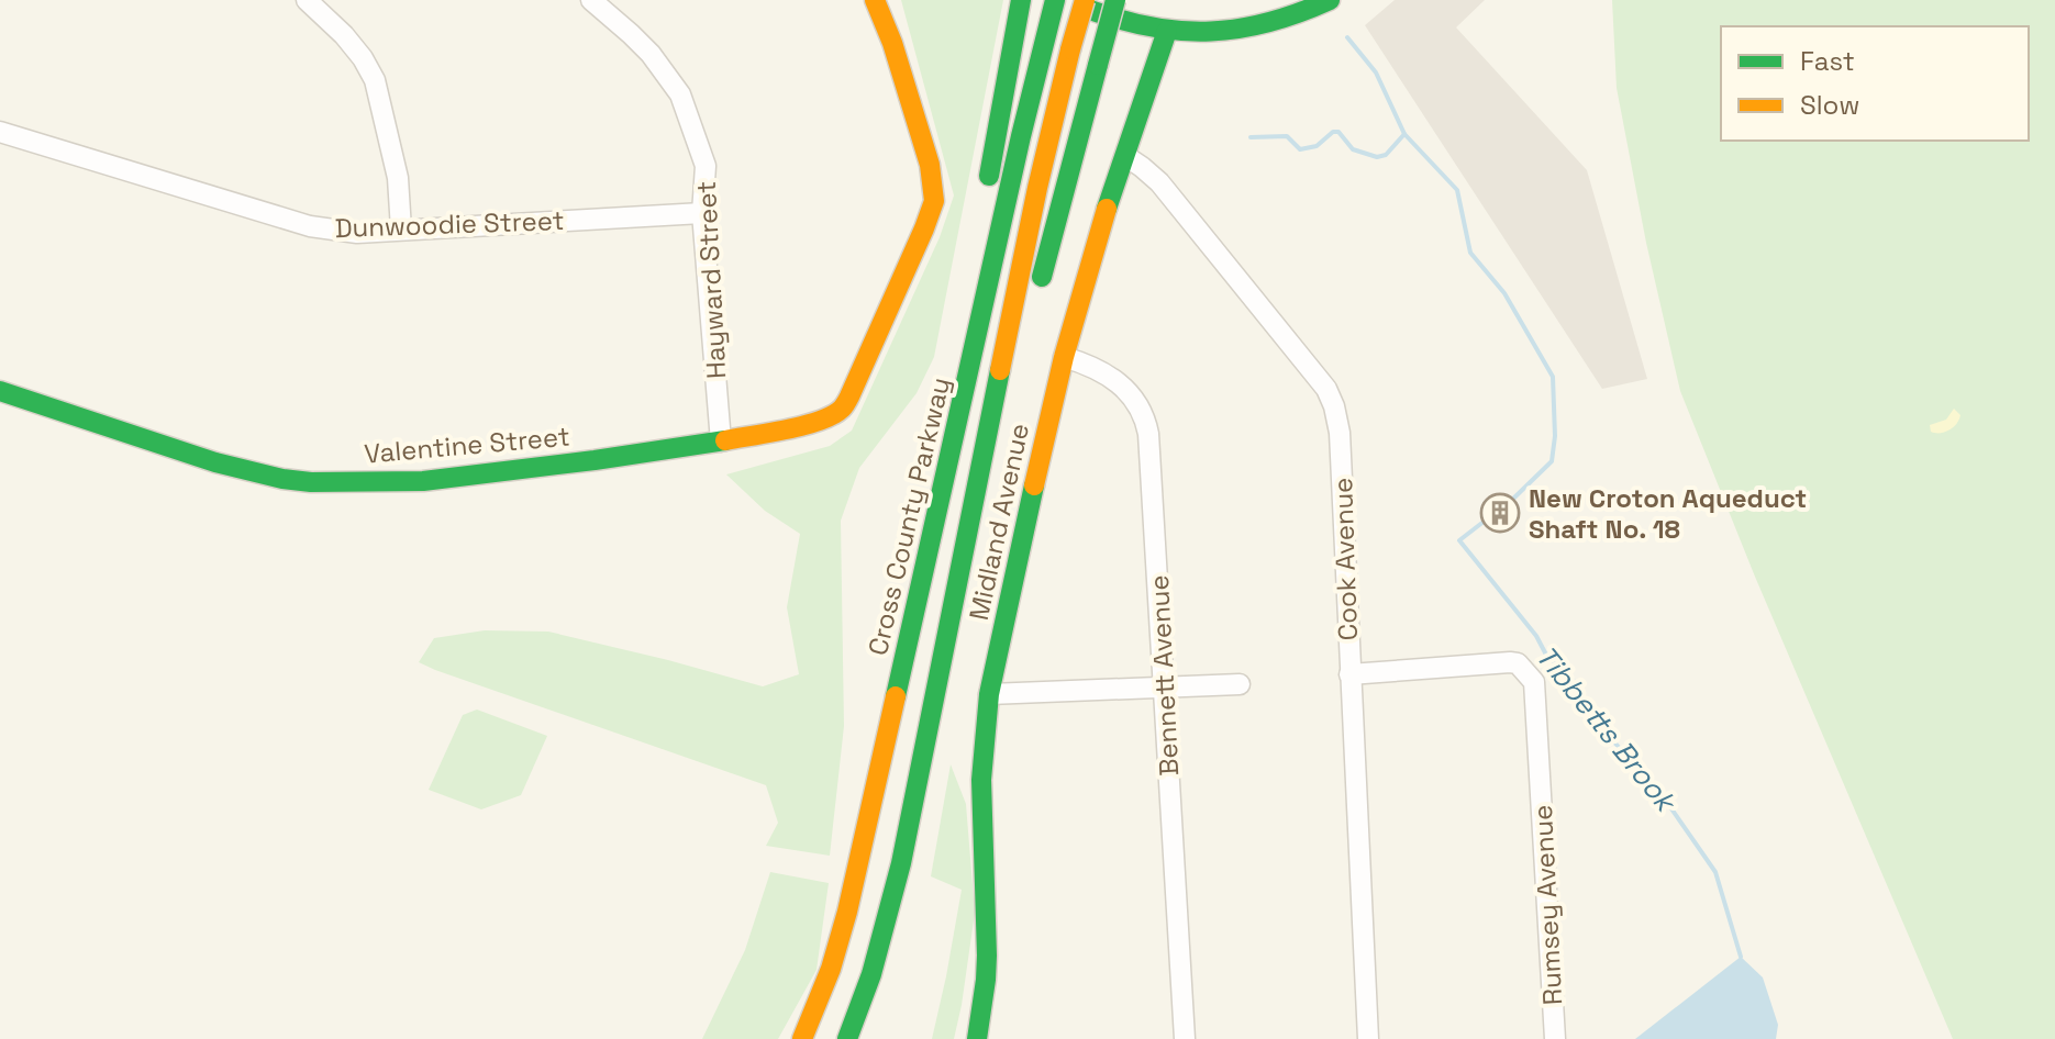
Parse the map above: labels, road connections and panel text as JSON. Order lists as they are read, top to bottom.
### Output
{
  "streets": {
    "main road": ["Valentine Street", "Cross County Parkway", "Midland Avenue"],
    "street": [
      "Dunwoodie Street",
      "Hayward Street",
      "Cook Avenue",
      "Bennett Avenue",
      "Rumsey Avenue"
    ]
  },
  "crossings": [
    ["Dunwoodie Street", "Hayward Street"],
    ["Hayward Street", "Valentine Street"],
    ["Midland Avenue", "Cook Avenue"],
    ["Midland Avenue", "Bennett Avenue"],
    ["Cook Avenue", "Rumsey Avenue"]
  ],
  "water": ["Tibbetts Brook"],
  "places": {
    "building": ["New Croton Aqueduct Shaft No. 18"]
  },
  "legend": ["Fast", "Slow"]
}
